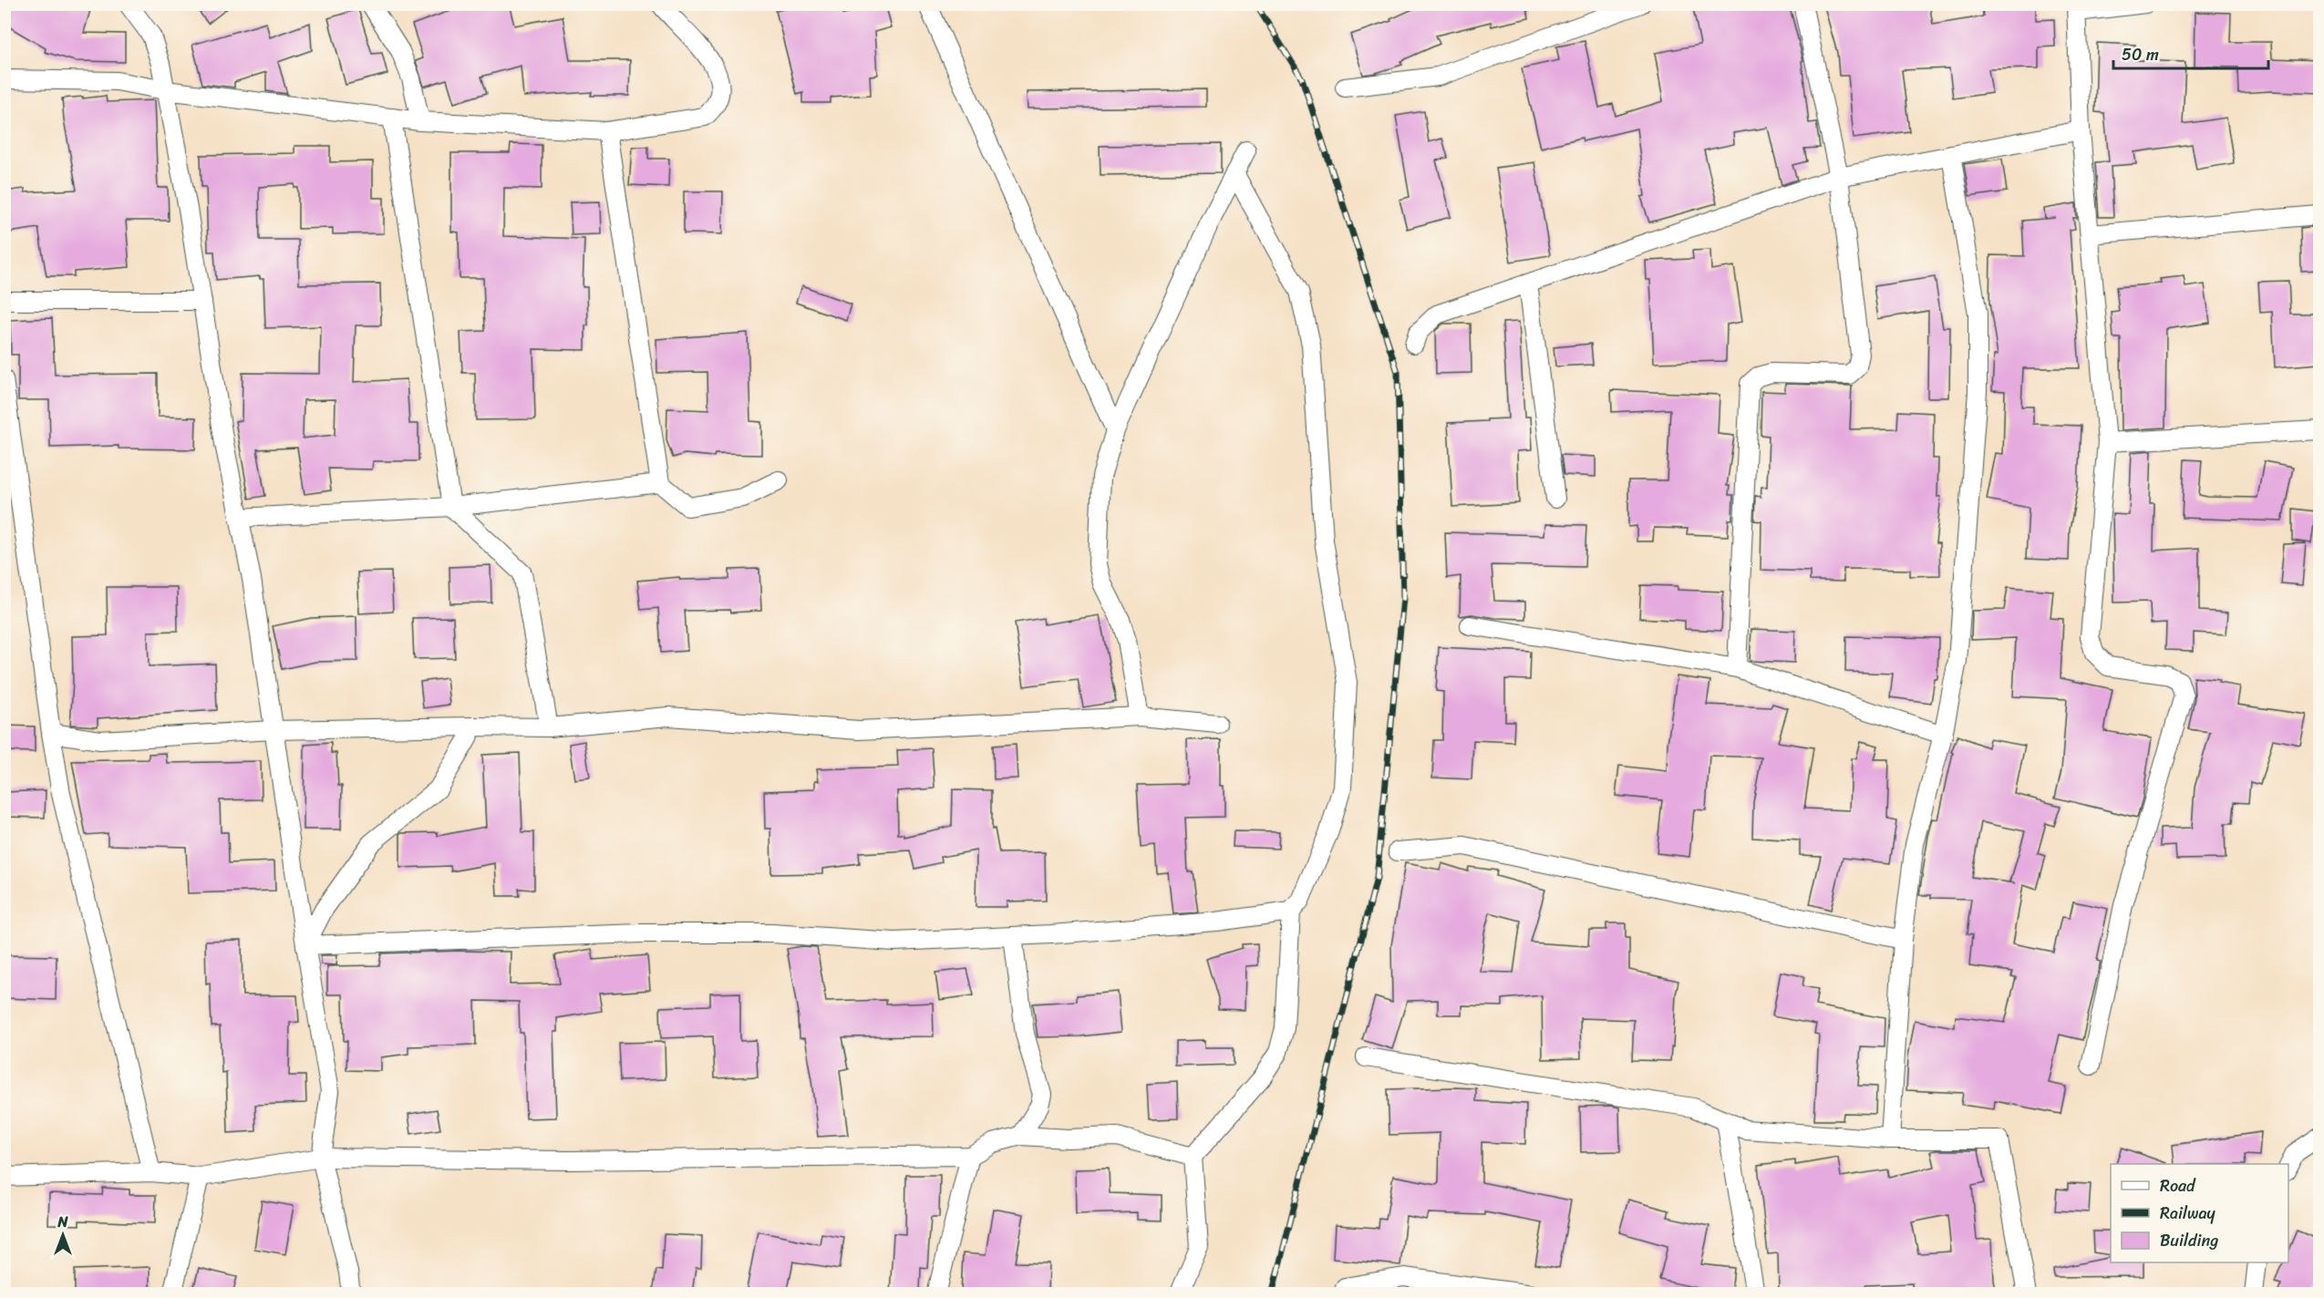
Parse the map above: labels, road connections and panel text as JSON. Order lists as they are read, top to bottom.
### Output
{
  "legend": ["Road", "Railway", "Building"],
  "scale_bar": "50 m",
  "north": "top"
}
